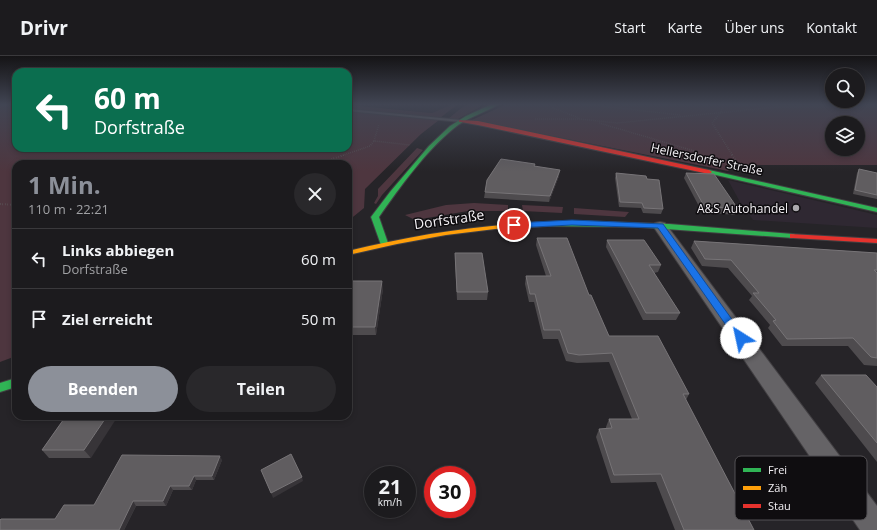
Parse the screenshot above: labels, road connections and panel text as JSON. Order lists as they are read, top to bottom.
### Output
{
  "streets": {
    "street": ["Hellersdorfer Straße", "Dorfstraße"]
  },
  "places": ["A&S Autohandel"],
  "legend": ["Frei", "Zäh", "Stau"],
  "page": {
    "header": "Drivr",
    "nav": [
      "Start",
      "Karte",
      "Über uns",
      "Kontakt"
    ],
    "turn": ["60 m", "Dorfstraße"],
    "heading": ["1 Min.", "110 m · 22:21"],
    "list": [
      {
        "name": "Links abbiegen",
        "note": "Dorfstraße",
        "value": "60 m"
      },
      {
        "name": "Ziel erreicht",
        "value": "50 m"
      }
    ],
    "buttons": ["Beenden", "Teilen"],
    "speed": "21 km/h",
    "limit": "30"
  }
}
